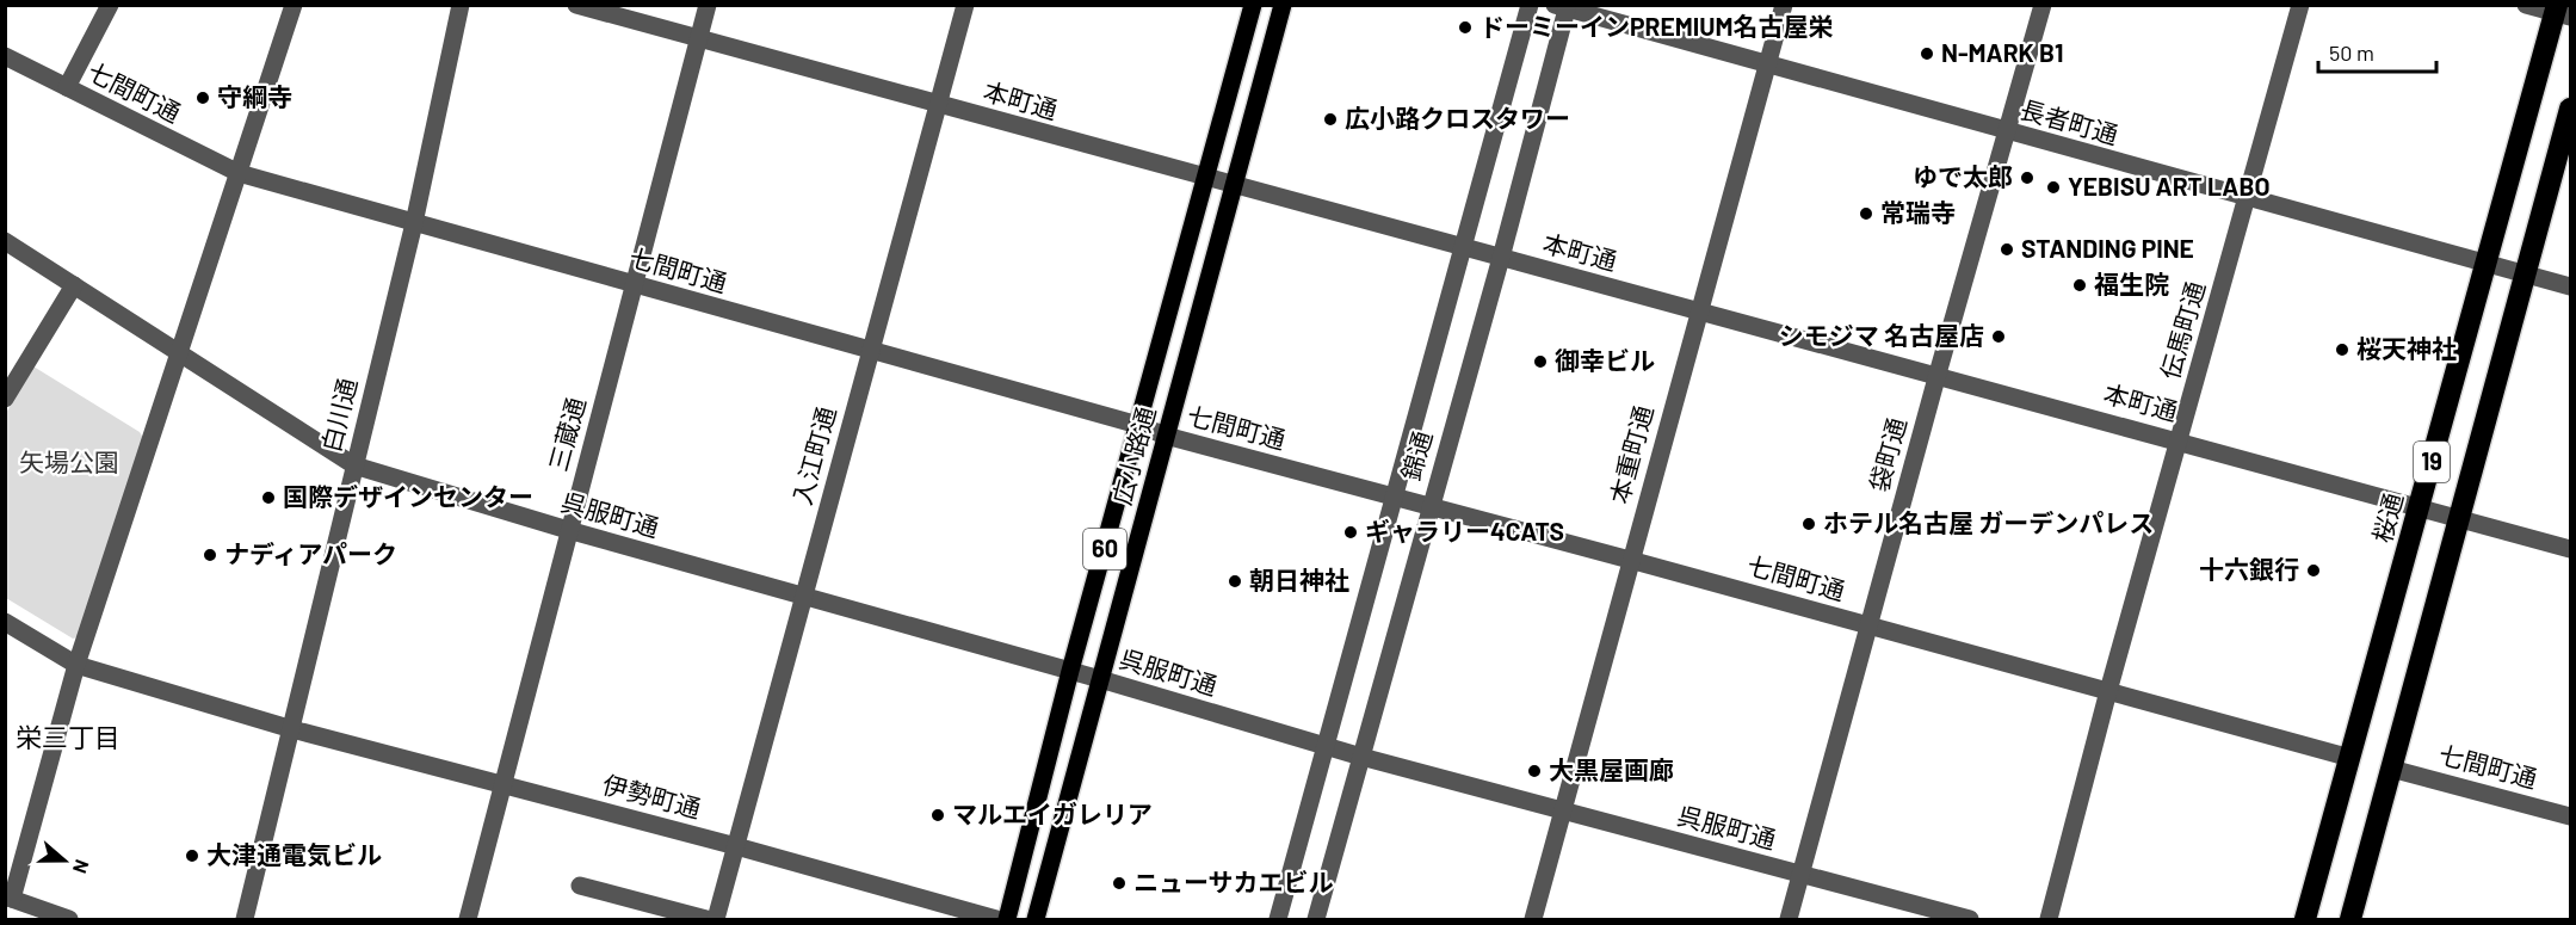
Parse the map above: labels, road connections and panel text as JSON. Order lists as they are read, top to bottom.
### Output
{
  "streets": {
    "highway": ["19", "桜通"],
    "main road": ["広小路通", "60"],
    "street": [
      "七間町通",
      "本町通",
      "長者町通",
      "伝馬町通",
      "白川通",
      "三蔵通",
      "本重町通",
      "袋町通",
      "入江町通",
      "錦通",
      "呉服町通",
      "伊勢町通"
    ]
  },
  "crossings": [
    ["七間町通", "伝馬町通"],
    ["七間町通", "白川通"],
    ["七間町通", "三蔵通"],
    ["七間町通", "本重町通"],
    ["七間町通", "袋町通"],
    ["七間町通", "入江町通"],
    ["七間町通", "広小路通"],
    ["七間町通", "錦通"],
    ["七間町通", "19"],
    ["七間町通", "桜通"],
    ["本町通", "伝馬町通"],
    ["本町通", "三蔵通"],
    ["本町通", "本重町通"],
    ["本町通", "袋町通"],
    ["本町通", "入江町通"],
    ["本町通", "広小路通"],
    ["本町通", "錦通"],
    ["本町通", "19"],
    ["本町通", "桜通"],
    ["長者町通", "伝馬町通"],
    ["長者町通", "本重町通"],
    ["長者町通", "袋町通"],
    ["長者町通", "錦通"],
    ["長者町通", "19"],
    ["長者町通", "桜通"],
    ["白川通", "呉服町通"],
    ["白川通", "伊勢町通"],
    ["三蔵通", "呉服町通"],
    ["三蔵通", "伊勢町通"],
    ["本重町通", "呉服町通"],
    ["袋町通", "呉服町通"],
    ["入江町通", "呉服町通"],
    ["入江町通", "伊勢町通"],
    ["広小路通", "呉服町通"],
    ["錦通", "呉服町通"]
  ],
  "districts": ["栄三丁目"],
  "parks": ["矢場公園"],
  "places": [
    "ドーミーインPREMIUM名古屋栄",
    "N-MARK B1",
    "守綱寺",
    "広小路クロスタワー",
    "ゆで太郎",
    "YEBISU ART LABO",
    "常瑞寺",
    "STANDING PINE",
    "福生院",
    "シモジマ 名古屋店",
    "桜天神社",
    "御幸ビル",
    "国際デザインセンター",
    "ホテル名古屋 ガーデンパレス",
    "ギャラリー4CATS",
    "ナディアパーク",
    "十六銀行",
    "朝日神社",
    "大黒屋画廊",
    "マルエイガレリア",
    "大津通電気ビル",
    "ニューサカエビル"
  ],
  "scale_bar": "50 m",
  "north": "right"
}
